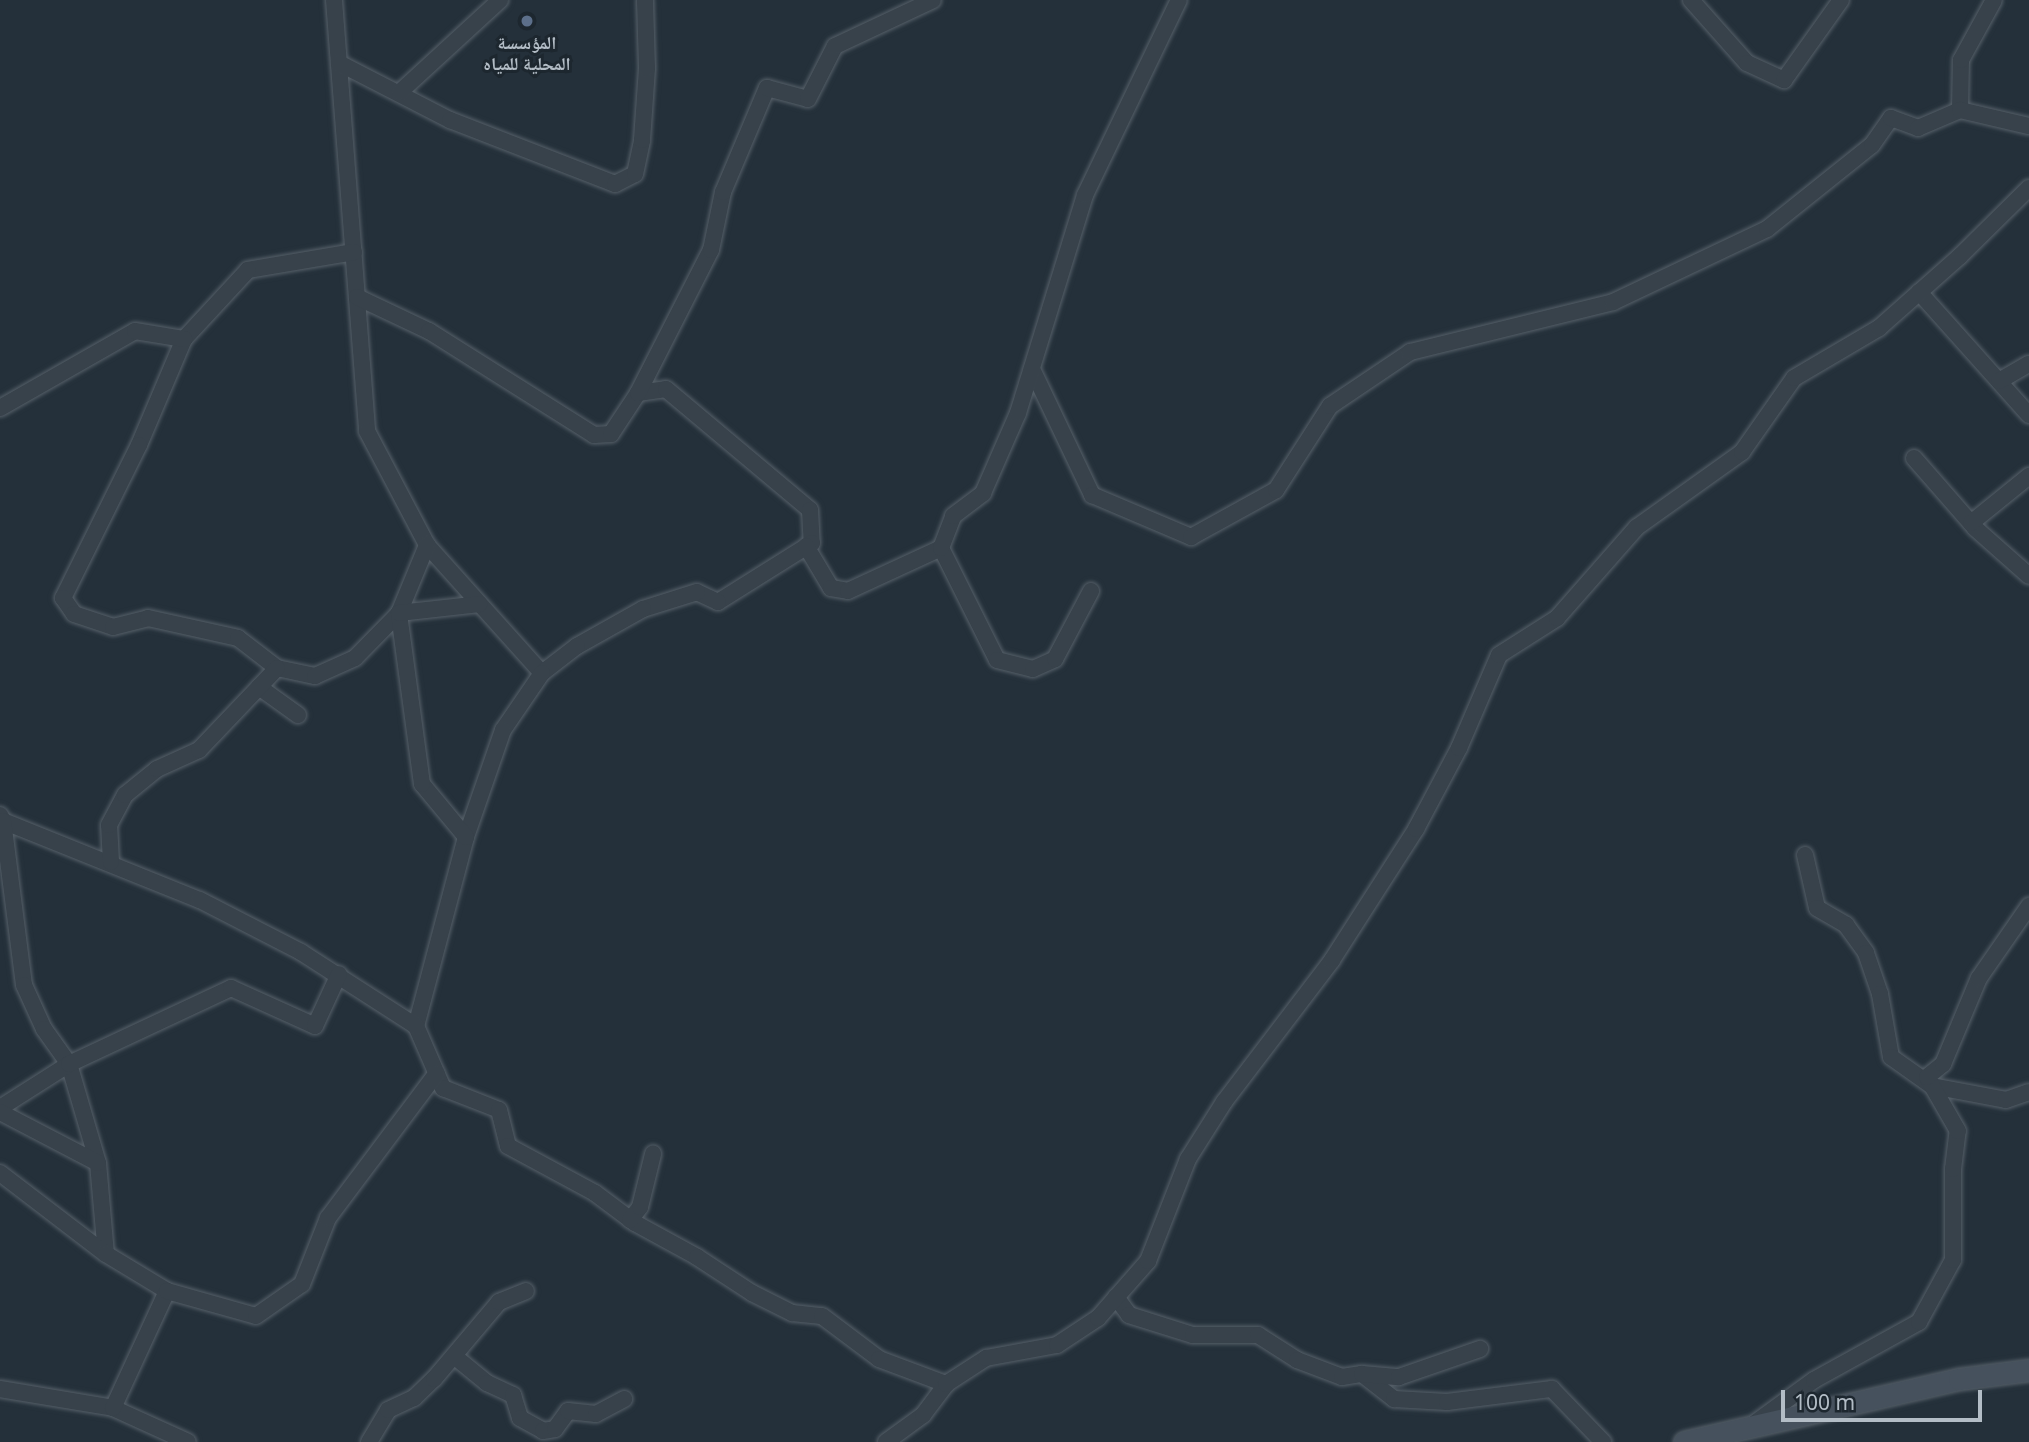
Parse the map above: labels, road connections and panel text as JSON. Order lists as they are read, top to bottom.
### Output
{
  "places": ["المؤسسة المحلية للمياه"],
  "scale_bar": "100 m"
}
